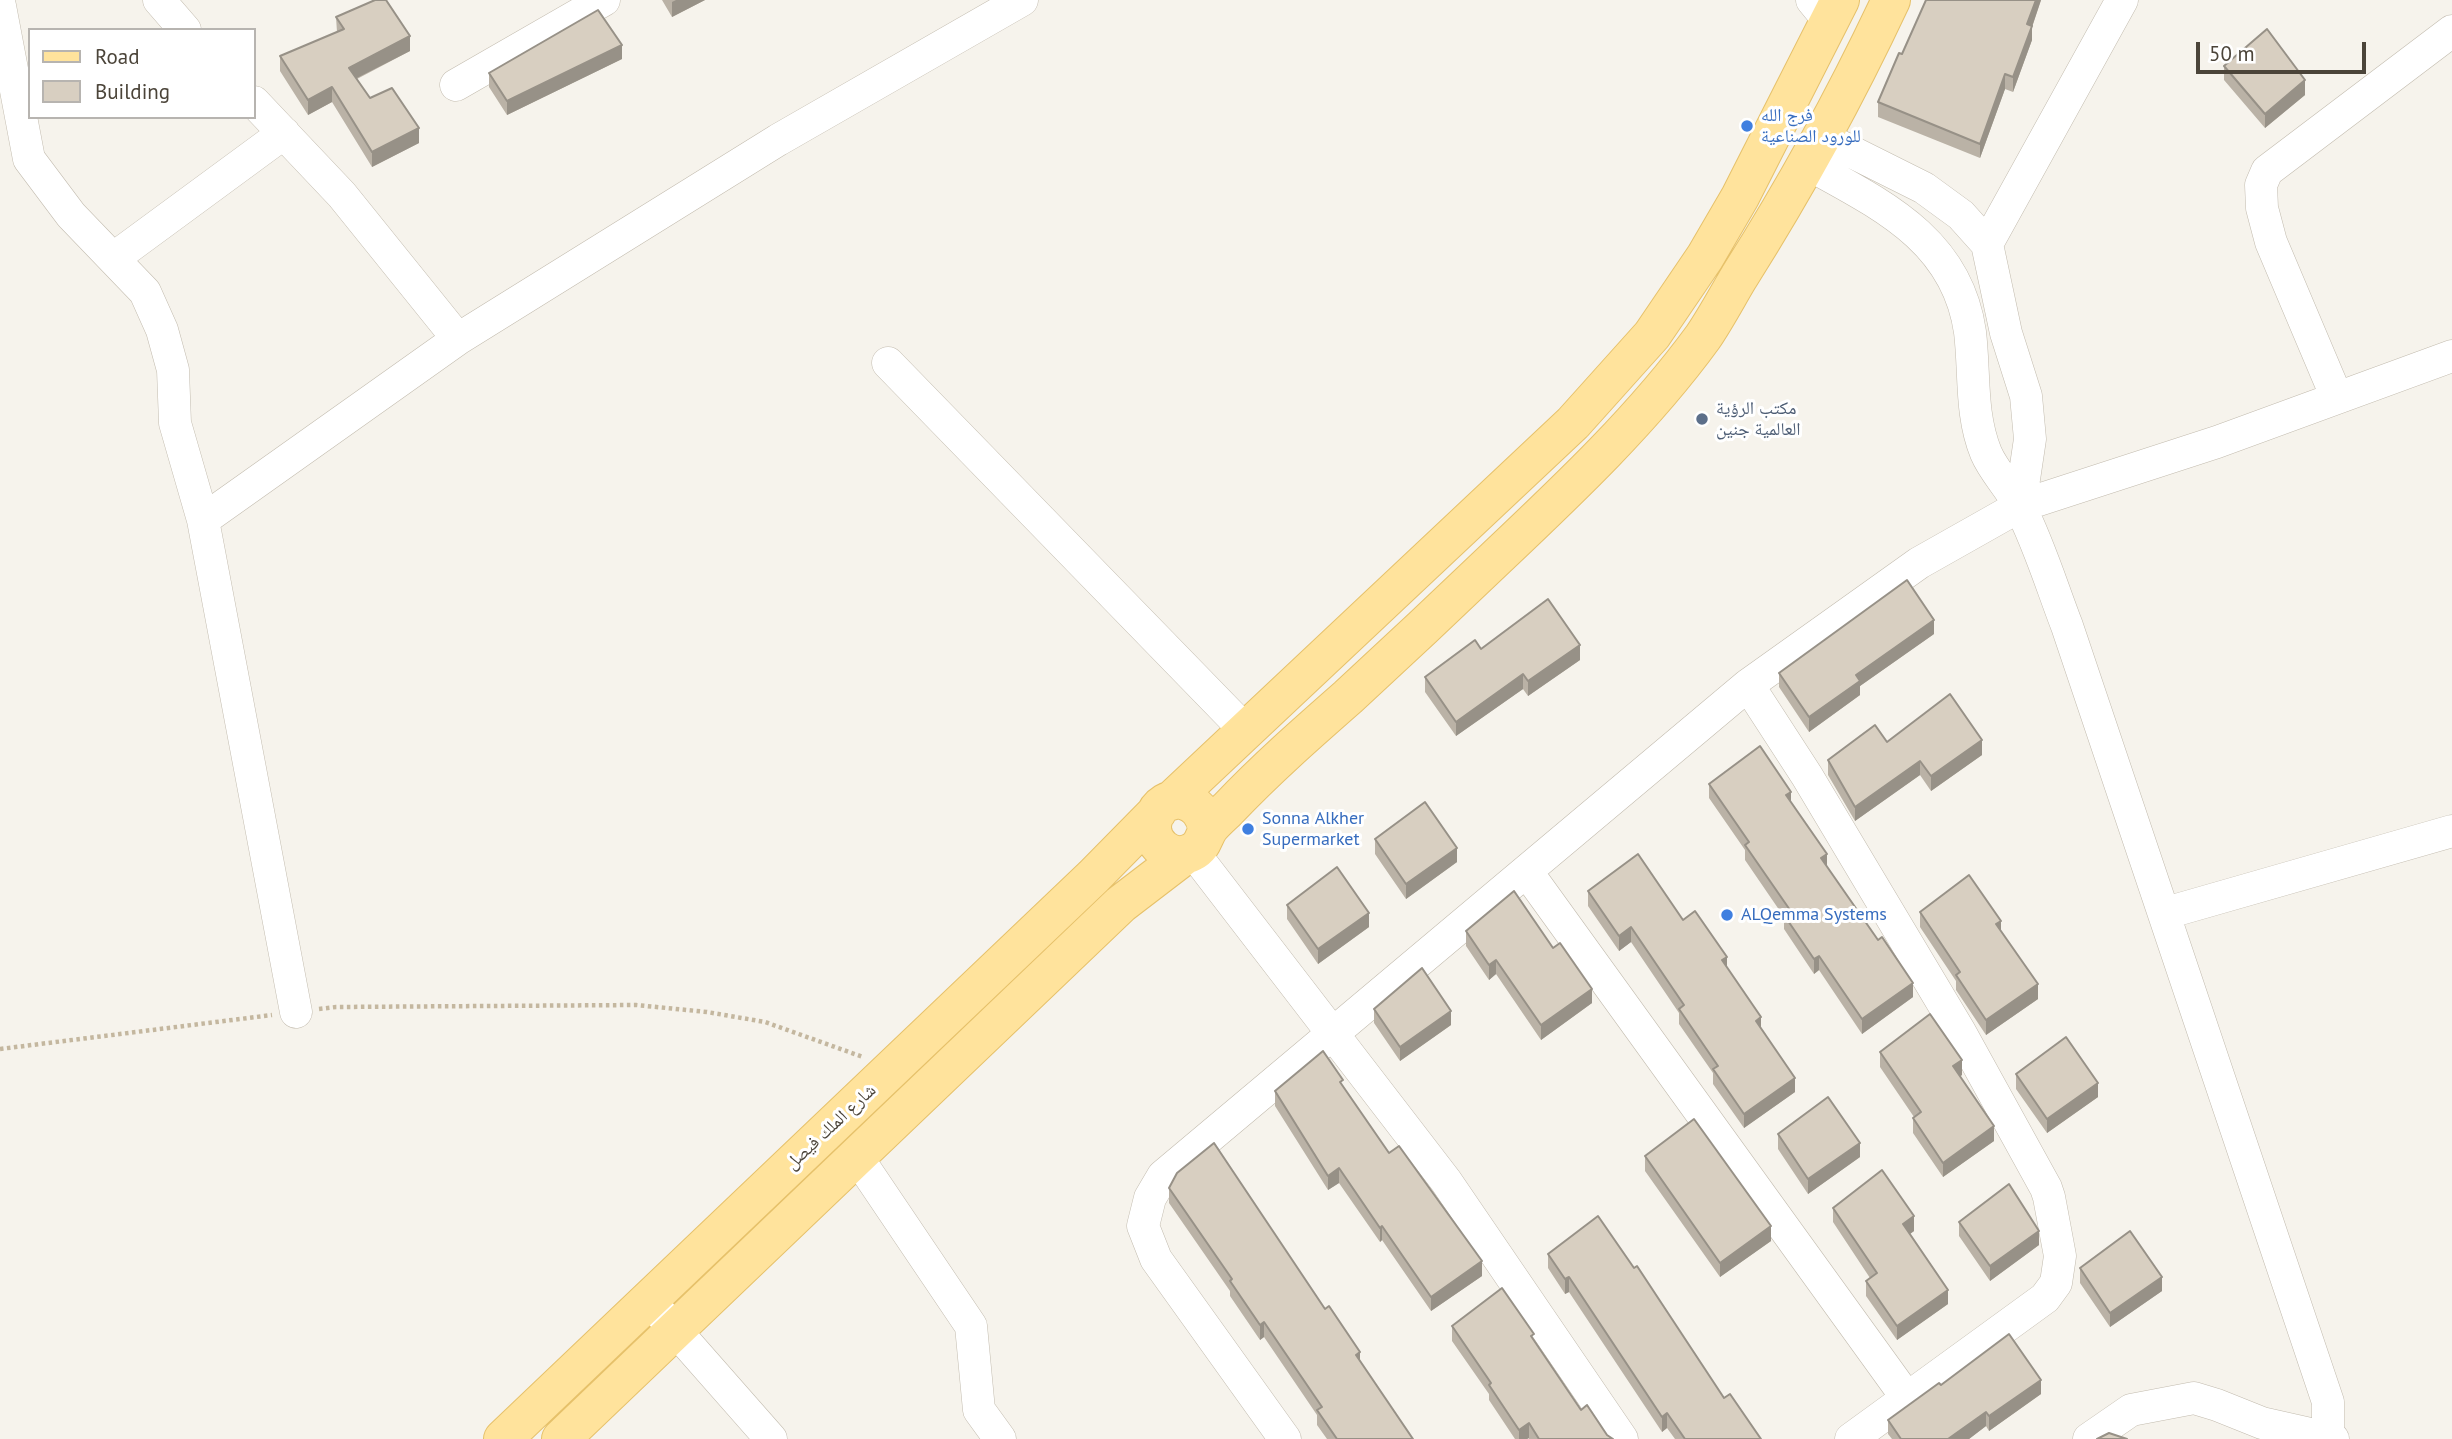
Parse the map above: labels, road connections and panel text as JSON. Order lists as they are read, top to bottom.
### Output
{
  "streets": {
    "main road": ["شارع الملك فيصل"]
  },
  "places": [
    "فرج الله للورود الصناعية",
    "مكتب الرؤية العالمية جنين",
    "Sonna Alkher Supermarket",
    "ALQemma Systems"
  ],
  "legend": ["Road", "Building"],
  "scale_bar": "50 m"
}
